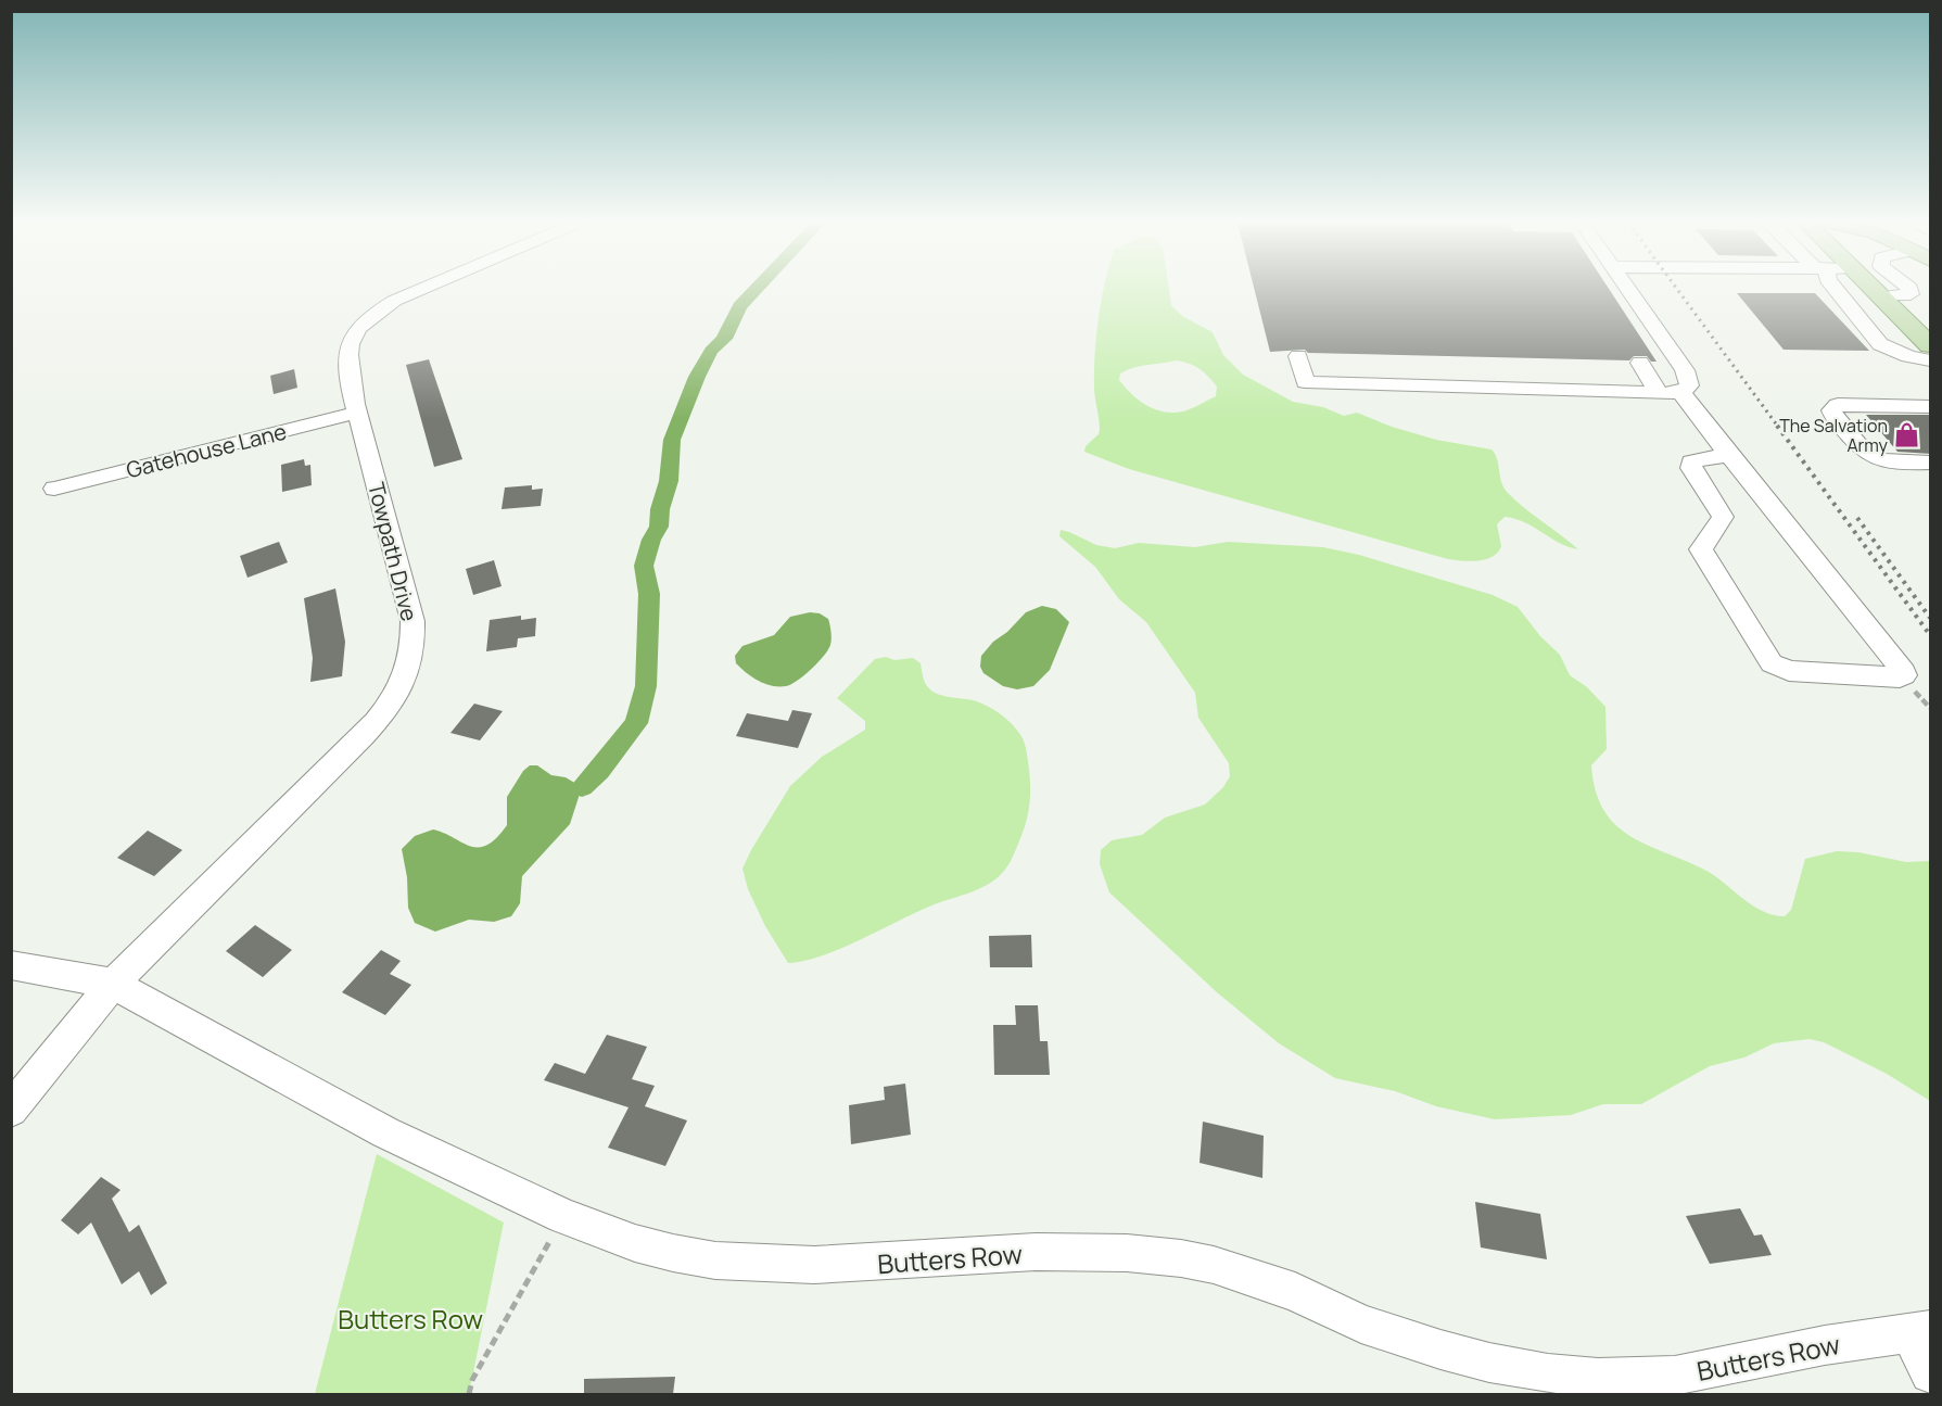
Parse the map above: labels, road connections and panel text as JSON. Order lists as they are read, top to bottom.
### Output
{
  "streets": {
    "street": ["Gatehouse Lane", "Towpath Drive", "Butters Row"]
  },
  "crossings": [
    ["Gatehouse Lane", "Towpath Drive"],
    ["Towpath Drive", "Butters Row"]
  ],
  "parks": ["Butters Row"],
  "places": {
    "shop": ["The Salvation Army"]
  }
}
